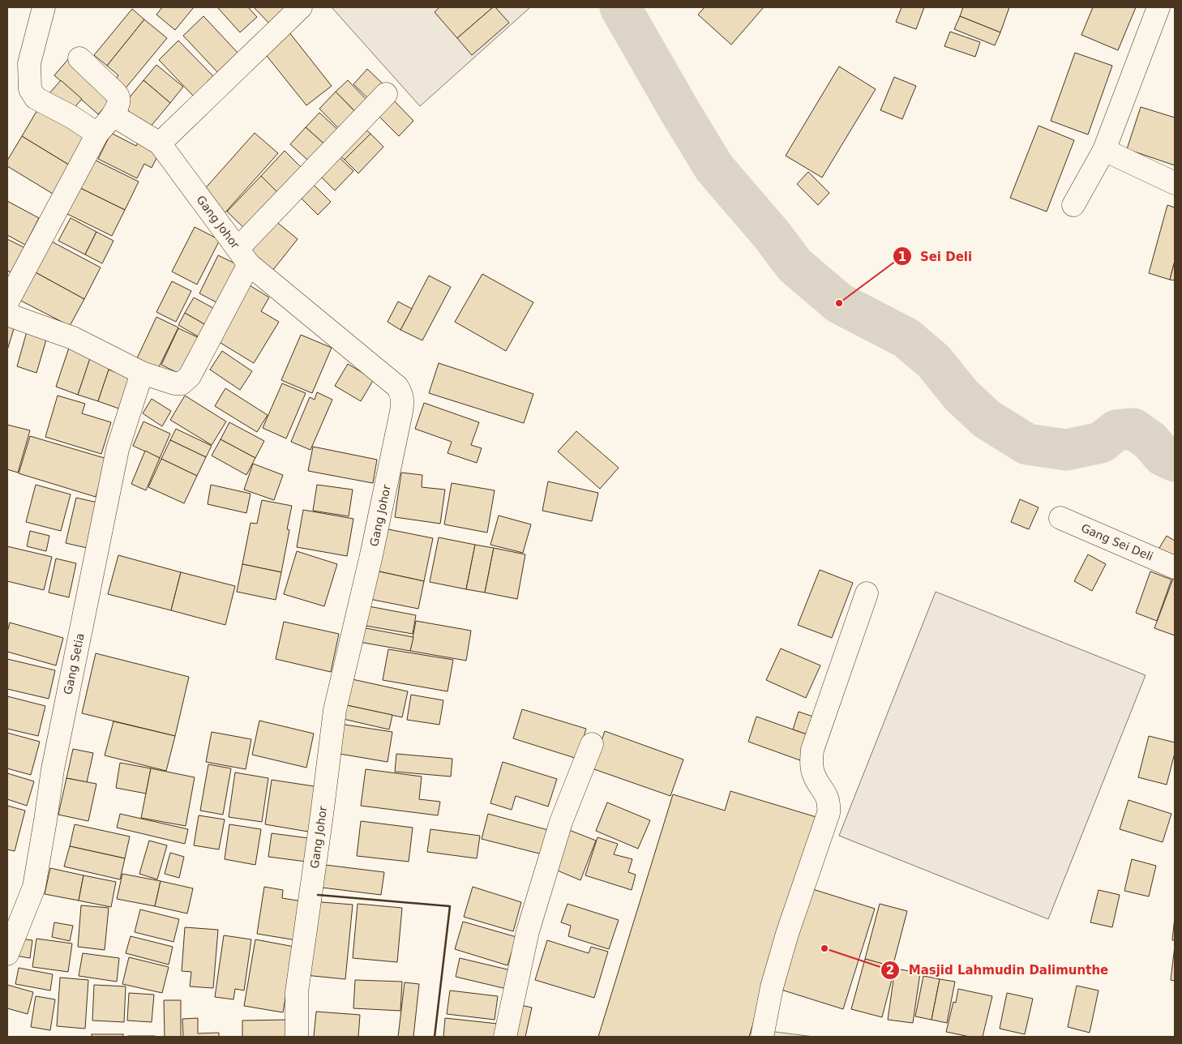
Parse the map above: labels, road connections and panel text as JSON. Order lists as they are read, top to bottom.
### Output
{
  "streets": {
    "street": ["Gang Johor", "Gang Sei Deli", "Gang Setia"]
  },
  "places": ["Sei Deli", "Masjid Lahmudin Dalimunthe"]
}
